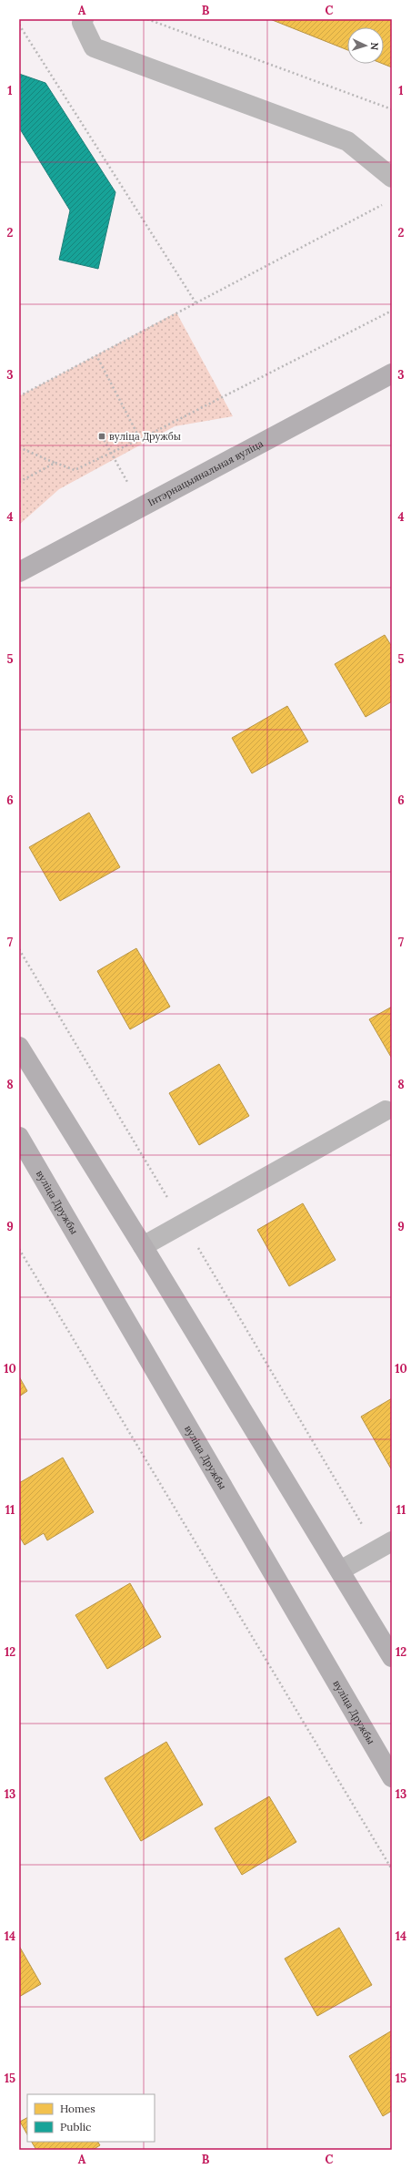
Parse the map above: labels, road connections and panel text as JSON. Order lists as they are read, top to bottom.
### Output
{
  "streets": {
    "main road": ["Інтэрнацыянальная вуліца", "вуліца Дружбы"]
  },
  "places": {
    "transit": ["вуліца Дружбы"]
  },
  "legend": ["Homes", "Public"],
  "north": "right",
  "grid": {
    "columns": ["A", "B", "C"],
    "rows": [
      "1",
      "2",
      "3",
      "4",
      "5",
      "6",
      "7",
      "8",
      "9",
      "10",
      "11",
      "12",
      "13",
      "14",
      "15"
    ]
  }
}
